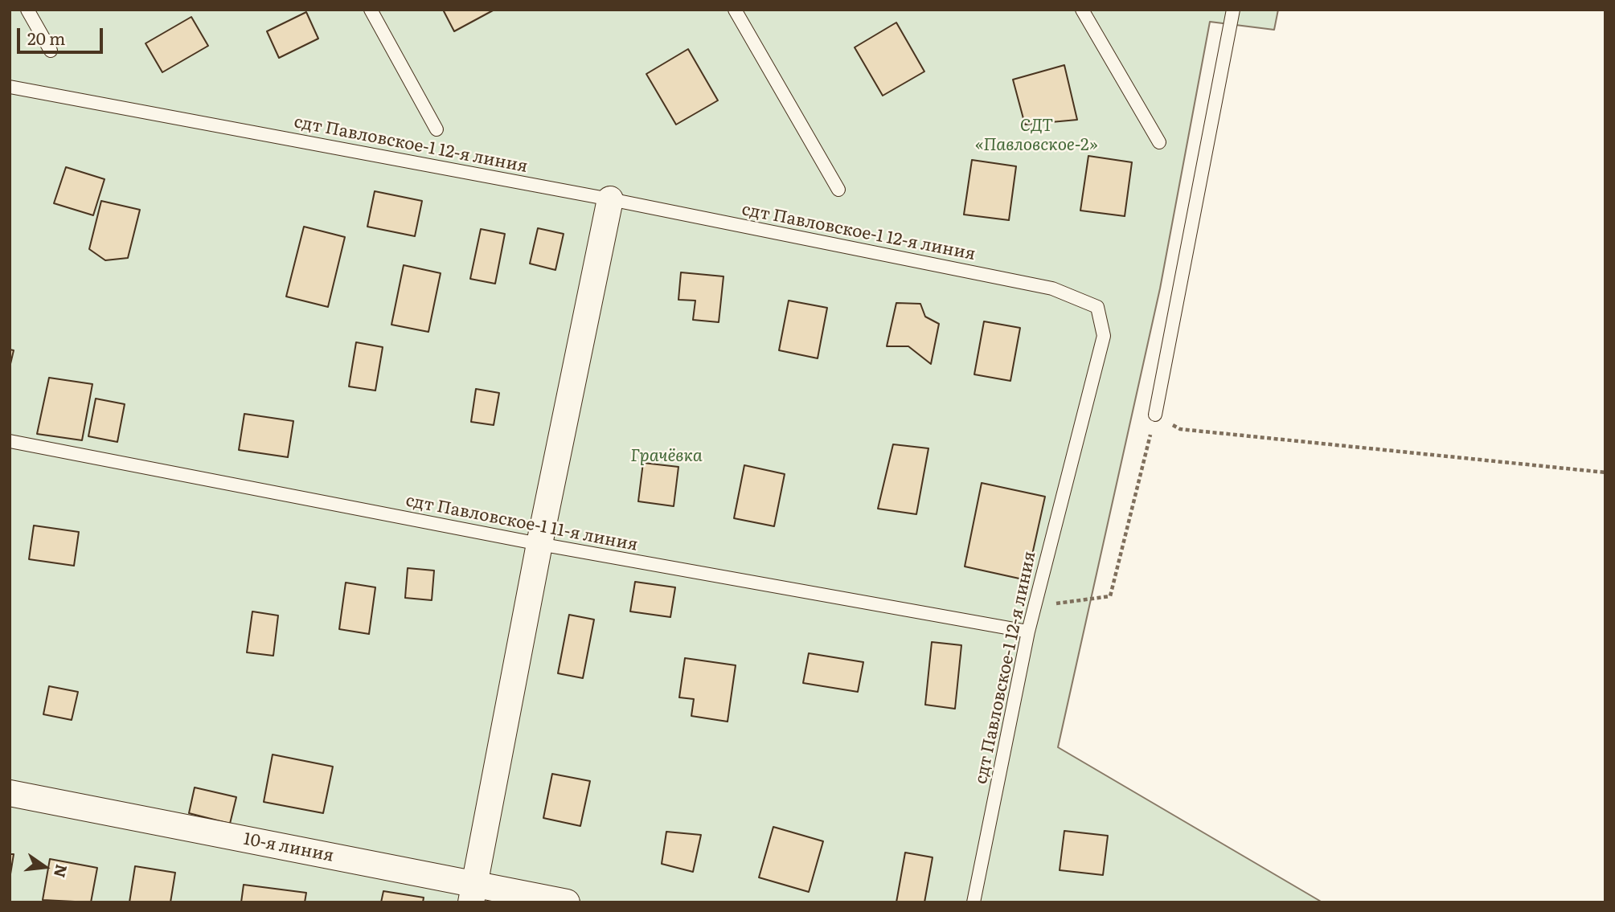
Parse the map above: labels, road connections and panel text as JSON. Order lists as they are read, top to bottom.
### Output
{
  "streets": {
    "street": ["10-я линия"],
    "lane": ["сдт Павловское-1 12-я линия", "сдт Павловское-1 11-я линия"]
  },
  "crossings": [
    ["сдт Павловское-1 12-я линия", "сдт Павловское-1 11-я линия"]
  ],
  "parks": ["СДТ «Павловское-2»", "Грачёвка"],
  "scale_bar": "20 m",
  "north": "right"
}
